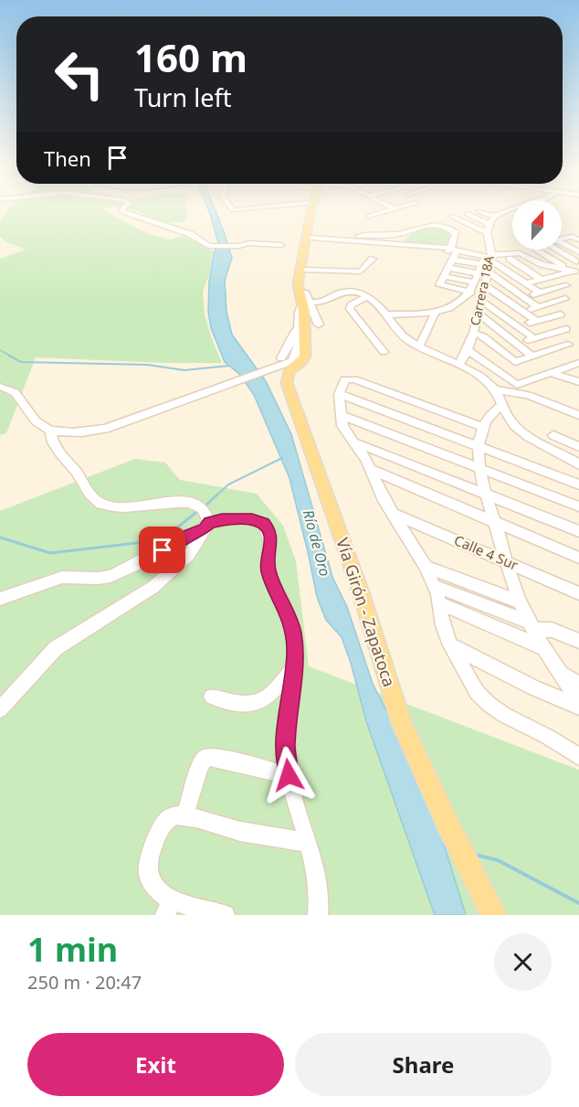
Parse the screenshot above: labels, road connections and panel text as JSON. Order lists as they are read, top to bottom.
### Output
{
  "streets": {
    "main road": ["Vía Girón - Zapatoca"],
    "street": ["Carrera 18A", "Calle 4 Sur"]
  },
  "water": ["Río de Oro"],
  "north": "top",
  "page": {
    "turn": ["160 m", "Turn left"],
    "then": "Then",
    "heading": ["1 min", "250 m · 20:47"],
    "buttons": ["Exit", "Share"]
  }
}
